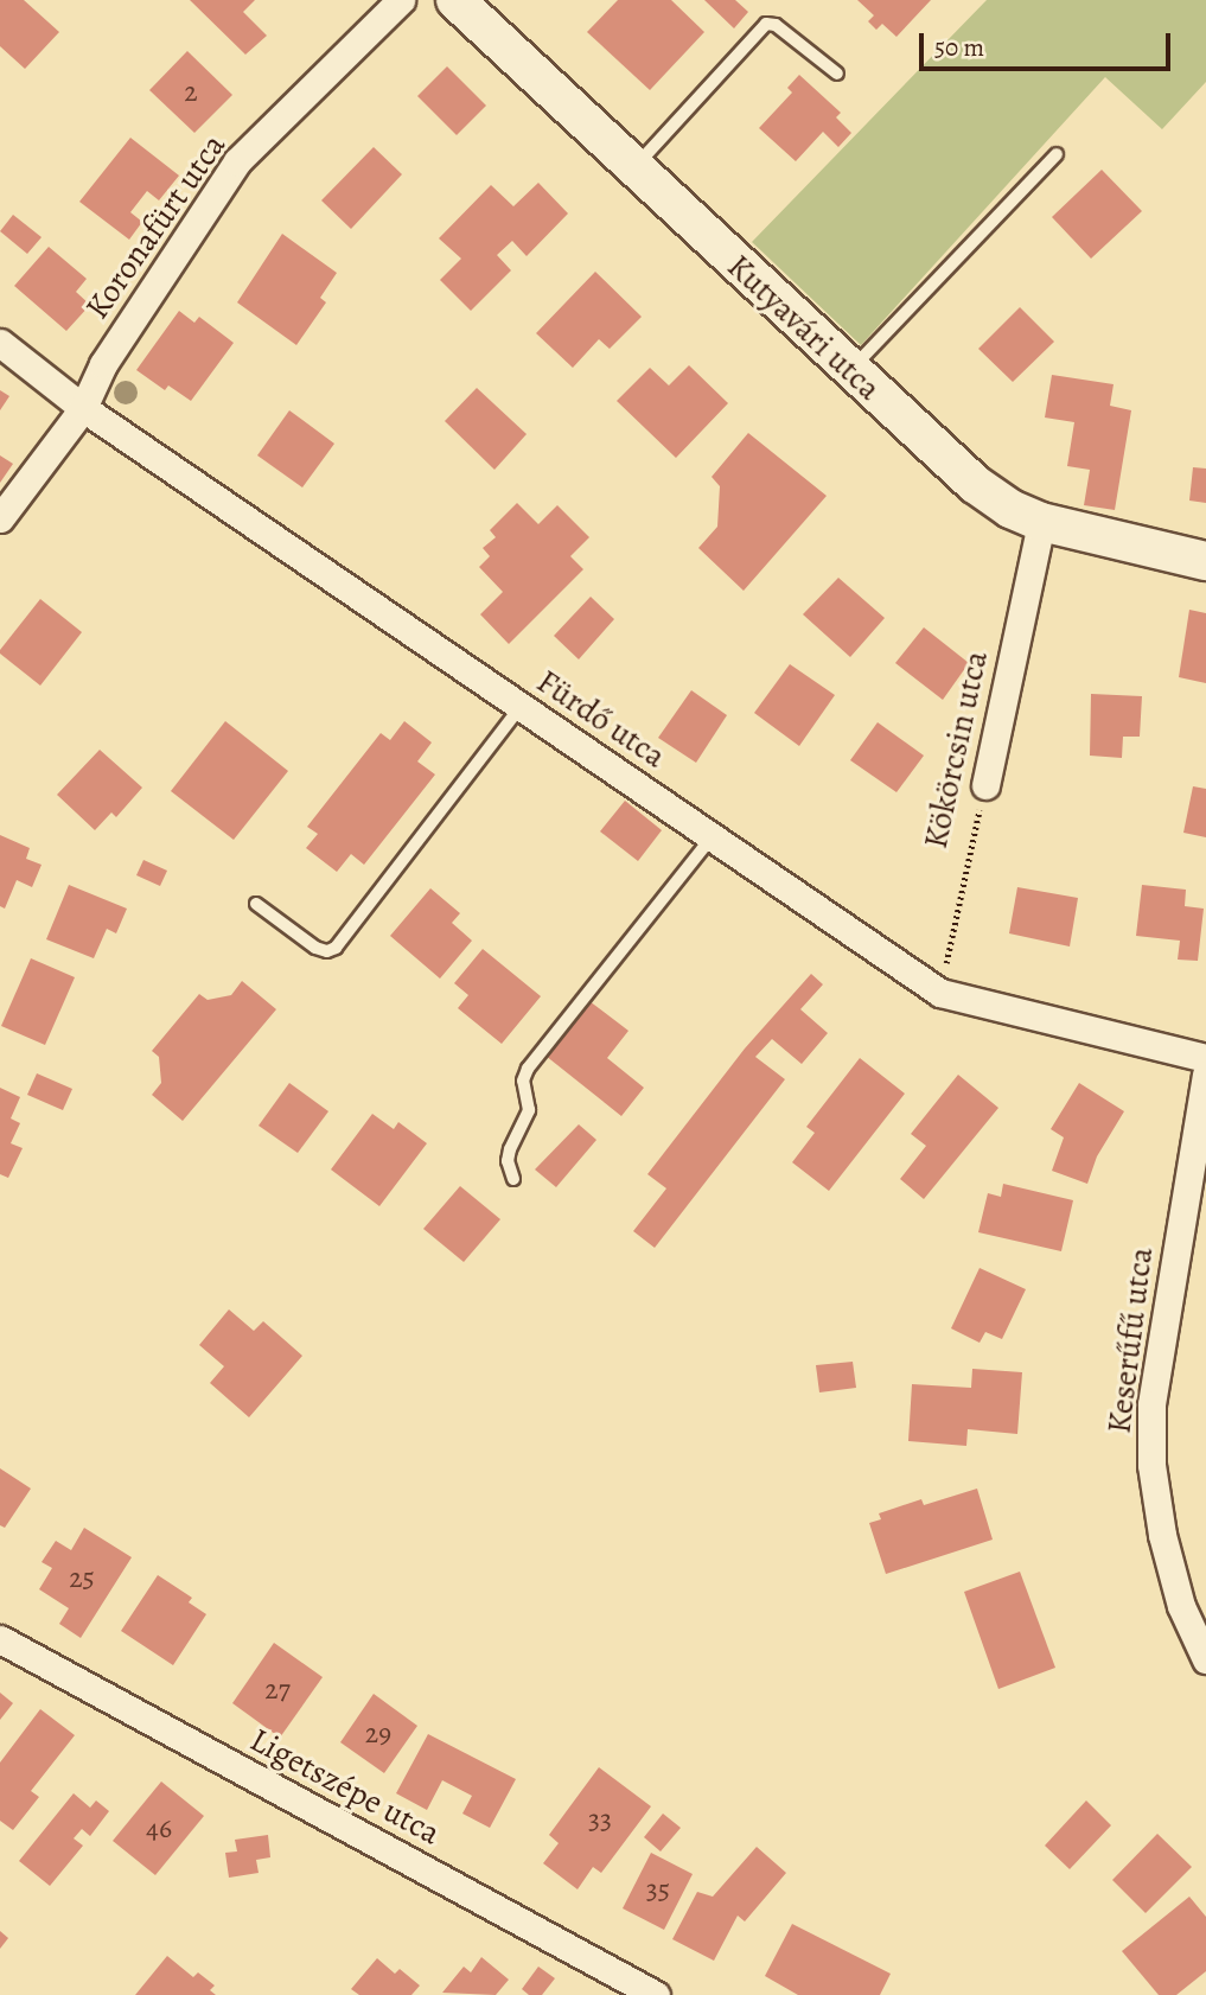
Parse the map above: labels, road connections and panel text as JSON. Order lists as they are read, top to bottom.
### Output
{
  "streets": {
    "street": [
      "Koronafürt utca",
      "Kutyavári utca",
      "Fürdő utca",
      "Kökörcsin utca",
      "Keserűfű utca",
      "Ligetszépe utca"
    ]
  },
  "crossings": [
    ["Koronafürt utca", "Fürdő utca"],
    ["Kutyavári utca", "Kökörcsin utca"],
    ["Fürdő utca", "Kökörcsin utca"]
  ],
  "house_numbers": [
    "2",
    "25",
    "27",
    "29",
    "33",
    "46",
    "35"
  ],
  "scale_bar": "50 m"
}
